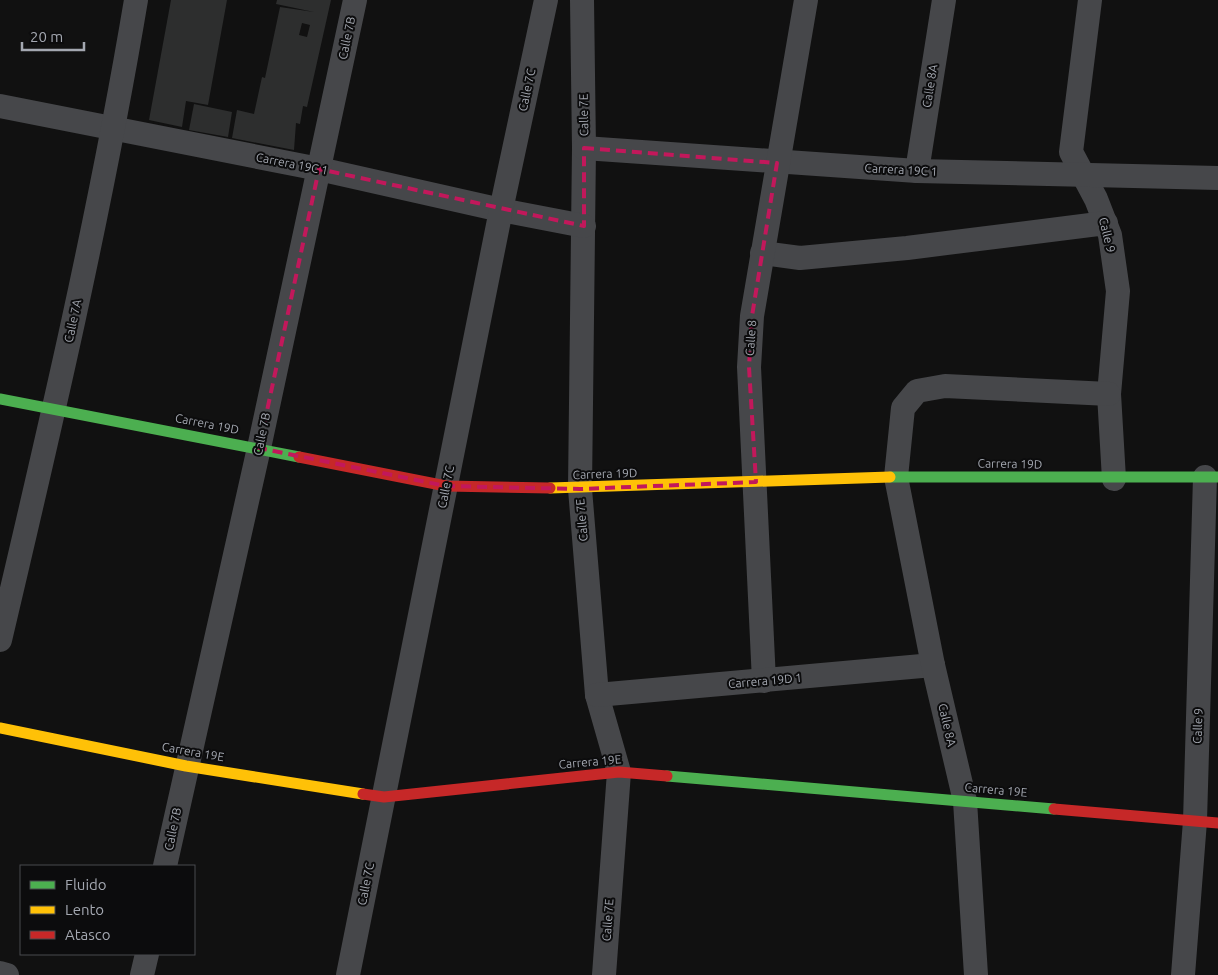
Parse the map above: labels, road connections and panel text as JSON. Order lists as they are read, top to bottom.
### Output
{
  "streets": {
    "street": [
      "Calle 7B",
      "Calle 8A",
      "Calle 7C",
      "Calle 7E",
      "Carrera 19C 1",
      "Calle 9",
      "Calle 7A",
      "Calle 8",
      "Carrera 19D",
      "Carrera 19D 1",
      "Carrera 19E"
    ]
  },
  "crossings": [
    ["Calle 7B", "Carrera 19C 1"],
    ["Calle 7B", "Carrera 19D"],
    ["Calle 7B", "Carrera 19E"],
    ["Calle 8A", "Carrera 19C 1"],
    ["Calle 8A", "Calle 9"],
    ["Calle 8A", "Carrera 19D"],
    ["Calle 8A", "Carrera 19D 1"],
    ["Calle 8A", "Carrera 19E"],
    ["Calle 7C", "Carrera 19C 1"],
    ["Calle 7C", "Carrera 19D"],
    ["Calle 7C", "Carrera 19E"],
    ["Calle 7E", "Carrera 19C 1"],
    ["Calle 7E", "Carrera 19D"],
    ["Calle 7E", "Carrera 19D 1"],
    ["Calle 7E", "Carrera 19E"],
    ["Carrera 19C 1", "Calle 9"],
    ["Carrera 19C 1", "Calle 7A"],
    ["Carrera 19C 1", "Calle 8"],
    ["Calle 9", "Carrera 19D"],
    ["Calle 9", "Carrera 19E"],
    ["Calle 7A", "Carrera 19D"],
    ["Calle 8", "Carrera 19D"],
    ["Calle 8", "Carrera 19D 1"]
  ],
  "legend": ["Fluido", "Lento", "Atasco"],
  "scale_bar": "20 m"
}
